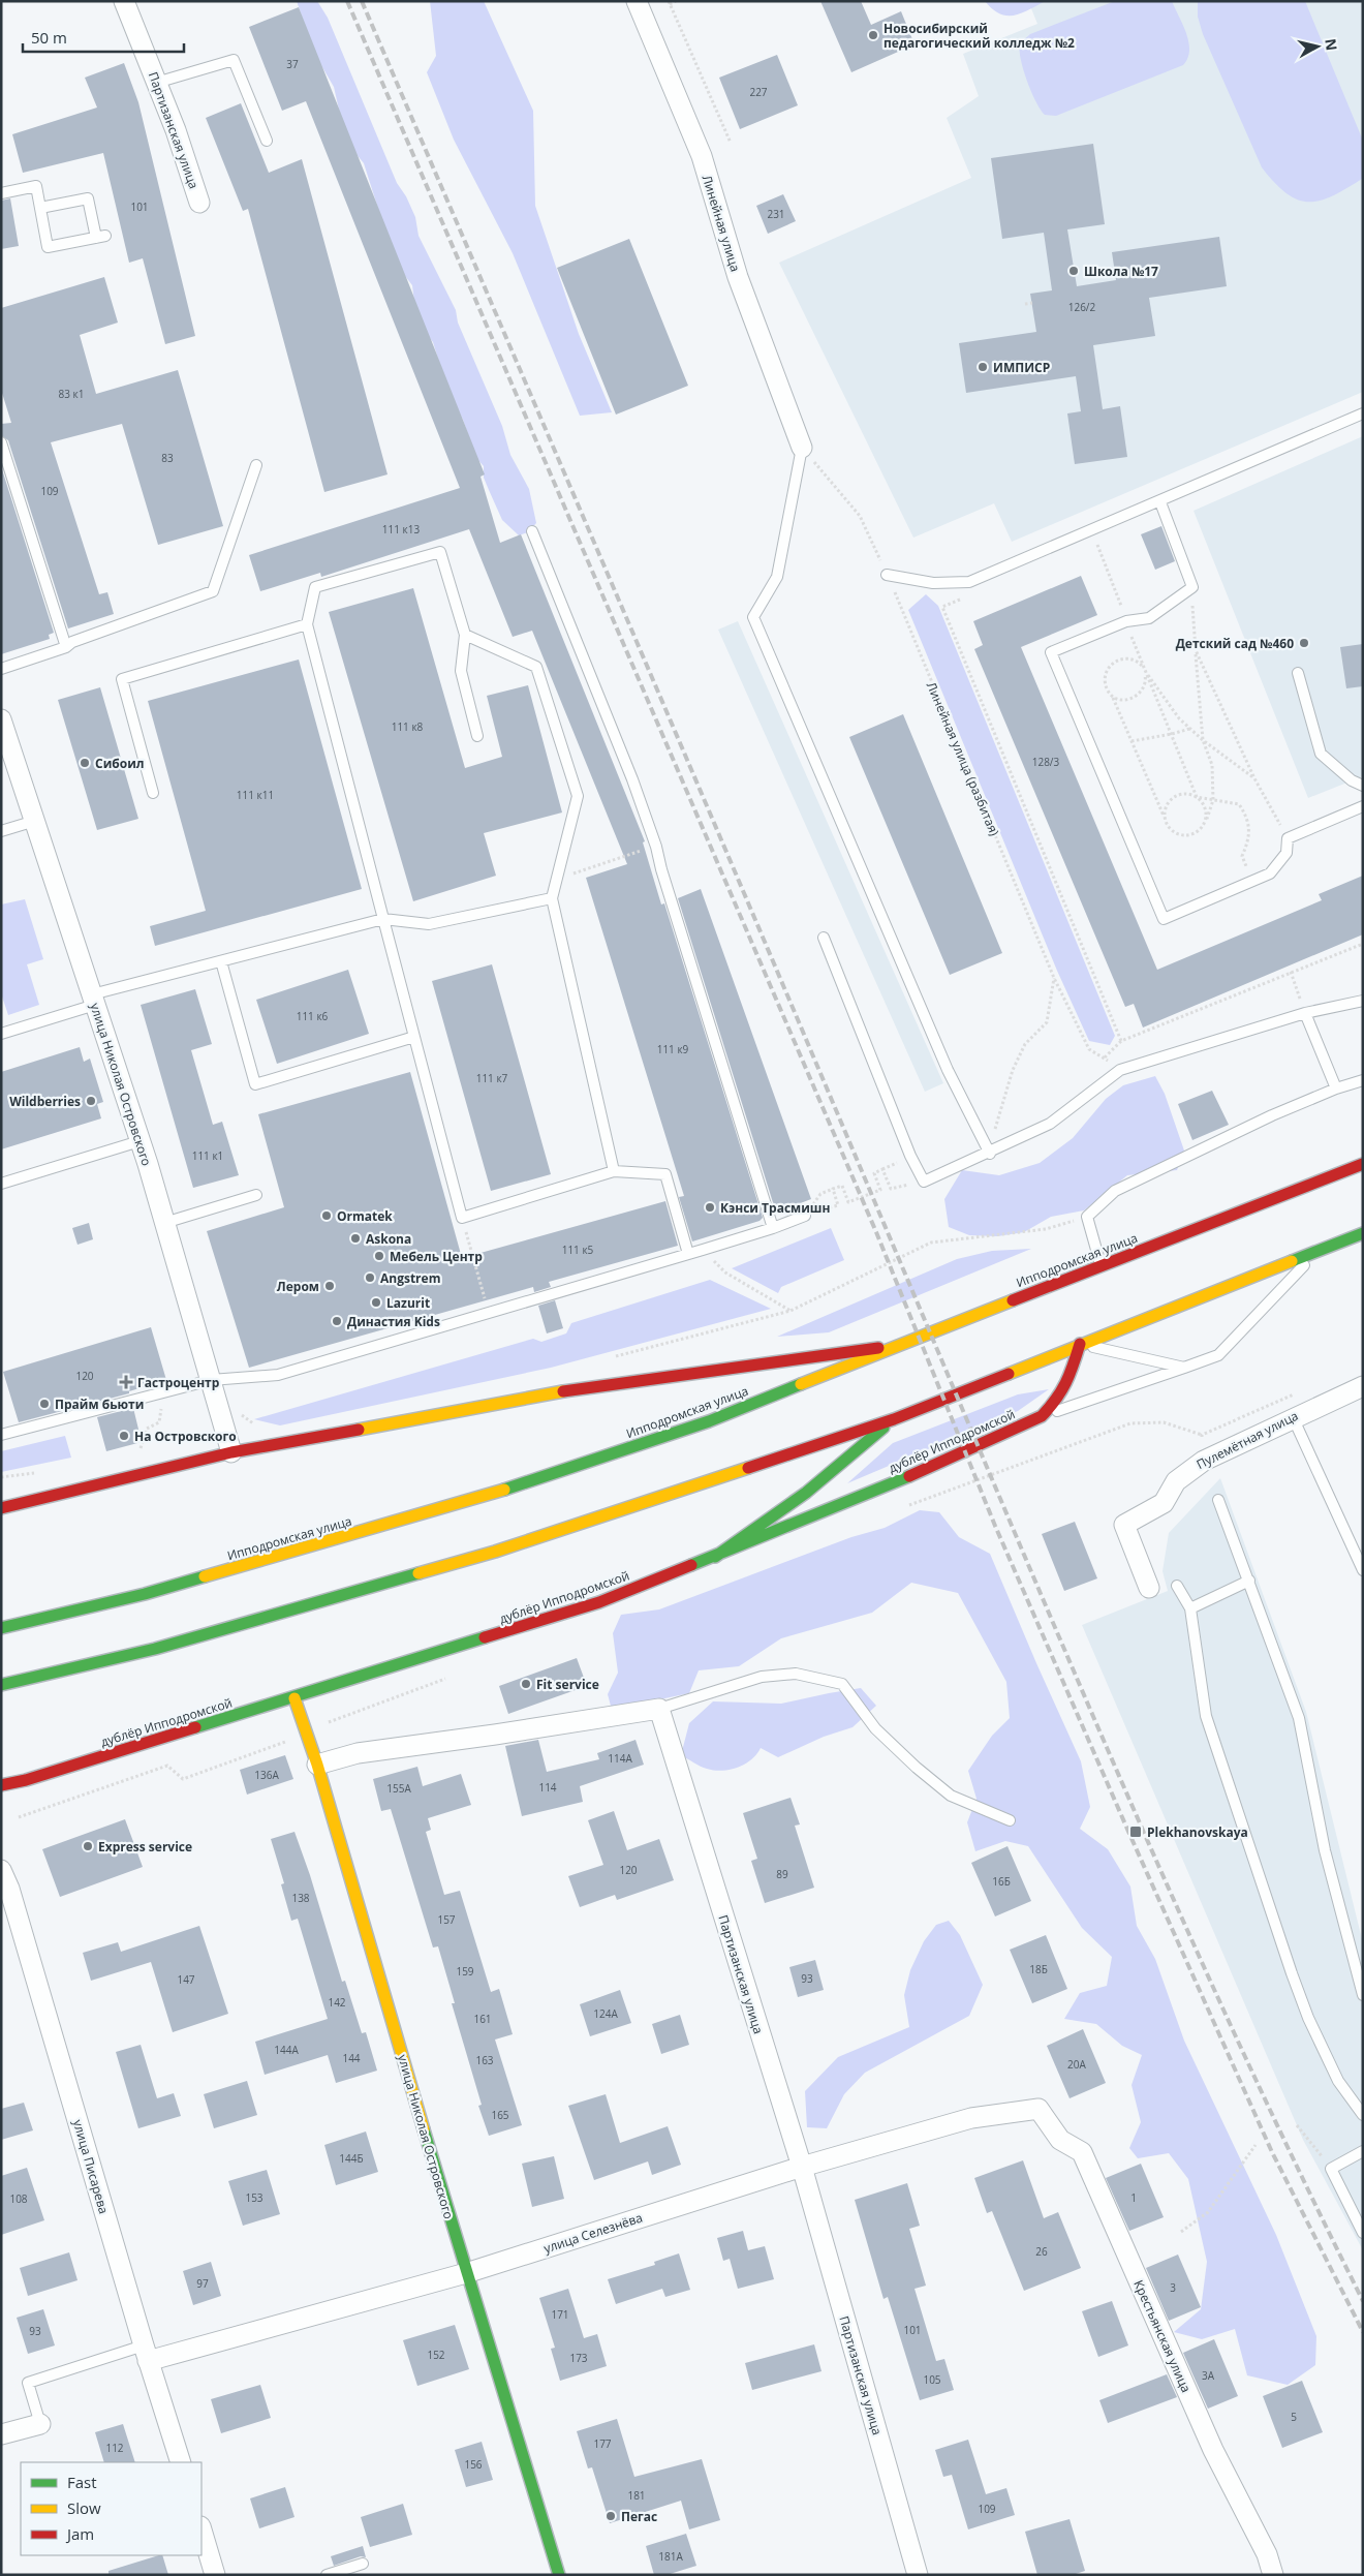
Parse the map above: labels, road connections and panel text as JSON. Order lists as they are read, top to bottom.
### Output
{
  "streets": {
    "main road": ["улица Николая Островского", "Ипподромская улица", "дублёр Ипподромской"],
    "street": [
      "Партизанская улица",
      "Линейная улица",
      "Пулемётная улица",
      "улица Писарева",
      "улица Селезнёва",
      "Крестьянская улица"
    ],
    "path": ["Линейная улица (разбитая)"]
  },
  "crossings": [
    ["Партизанская улица", "улица Селезнёва"],
    ["Линейная улица", "Линейная улица (разбитая)"],
    ["улица Николая Островского", "дублёр Ипподромской"],
    ["улица Николая Островского", "улица Селезнёва"],
    ["улица Писарева", "улица Селезнёва"],
    ["улица Селезнёва", "Крестьянская улица"]
  ],
  "places": {
    "other": [
      "Новосибирский педагогический колледж №2",
      "Школа №17",
      "ИМПИСР",
      "Детский сад №460",
      "Сибоил",
      "Wildberries",
      "Кэнси Трасмишн",
      "Ormatek",
      "Askona",
      "Мебель Центр",
      "Angstrem",
      "Лером",
      "Lazurit",
      "Династия Kids",
      "Прайм бьюти",
      "На Островского",
      "Fit service",
      "Express service",
      "Пегас"
    ],
    "health": ["Гастроцентр"],
    "transit": ["Plekhanovskaya"]
  },
  "house_numbers": [
    "37",
    "227",
    "101",
    "231",
    "126/2",
    "83 к1",
    "83",
    "109",
    "111 к13",
    "111 к8",
    "128/3",
    "111 к11",
    "111 к6",
    "111 к9",
    "111 к7",
    "111 к1",
    "111 к5",
    "120",
    "114А",
    "136А",
    "114",
    "155А",
    "120",
    "89",
    "16Б",
    "138",
    "157",
    "18Б",
    "159",
    "93",
    "147",
    "142",
    "124А",
    "161",
    "144А",
    "144",
    "163",
    "20А",
    "165",
    "144Б",
    "153",
    "1",
    "108",
    "26",
    "97",
    "3",
    "171",
    "101",
    "93",
    "152",
    "173",
    "3А",
    "105",
    "5",
    "177",
    "112",
    "156",
    "181",
    "109",
    "181А"
  ],
  "legend": ["Fast", "Slow", "Jam"],
  "scale_bar": "50 m",
  "north": "right"
}
